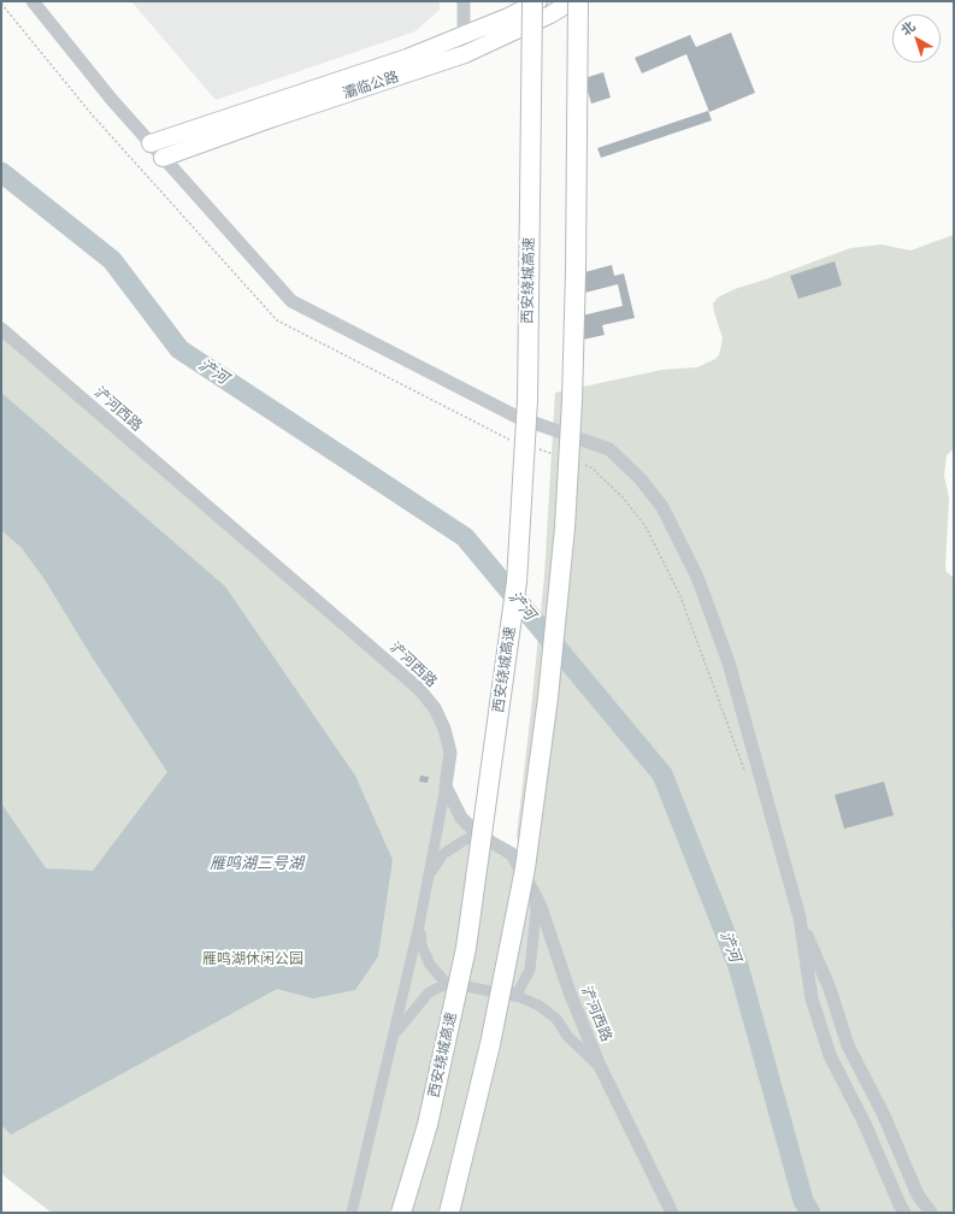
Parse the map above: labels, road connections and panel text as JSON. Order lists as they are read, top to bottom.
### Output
{
  "streets": {
    "highway": ["西安绕城高速"],
    "main road": ["灞临公路"],
    "street": ["浐河西路"]
  },
  "water": ["浐河", "雁鸣湖三号湖"],
  "parks": ["雁鸣湖休闲公园"],
  "north": "top left"
}
